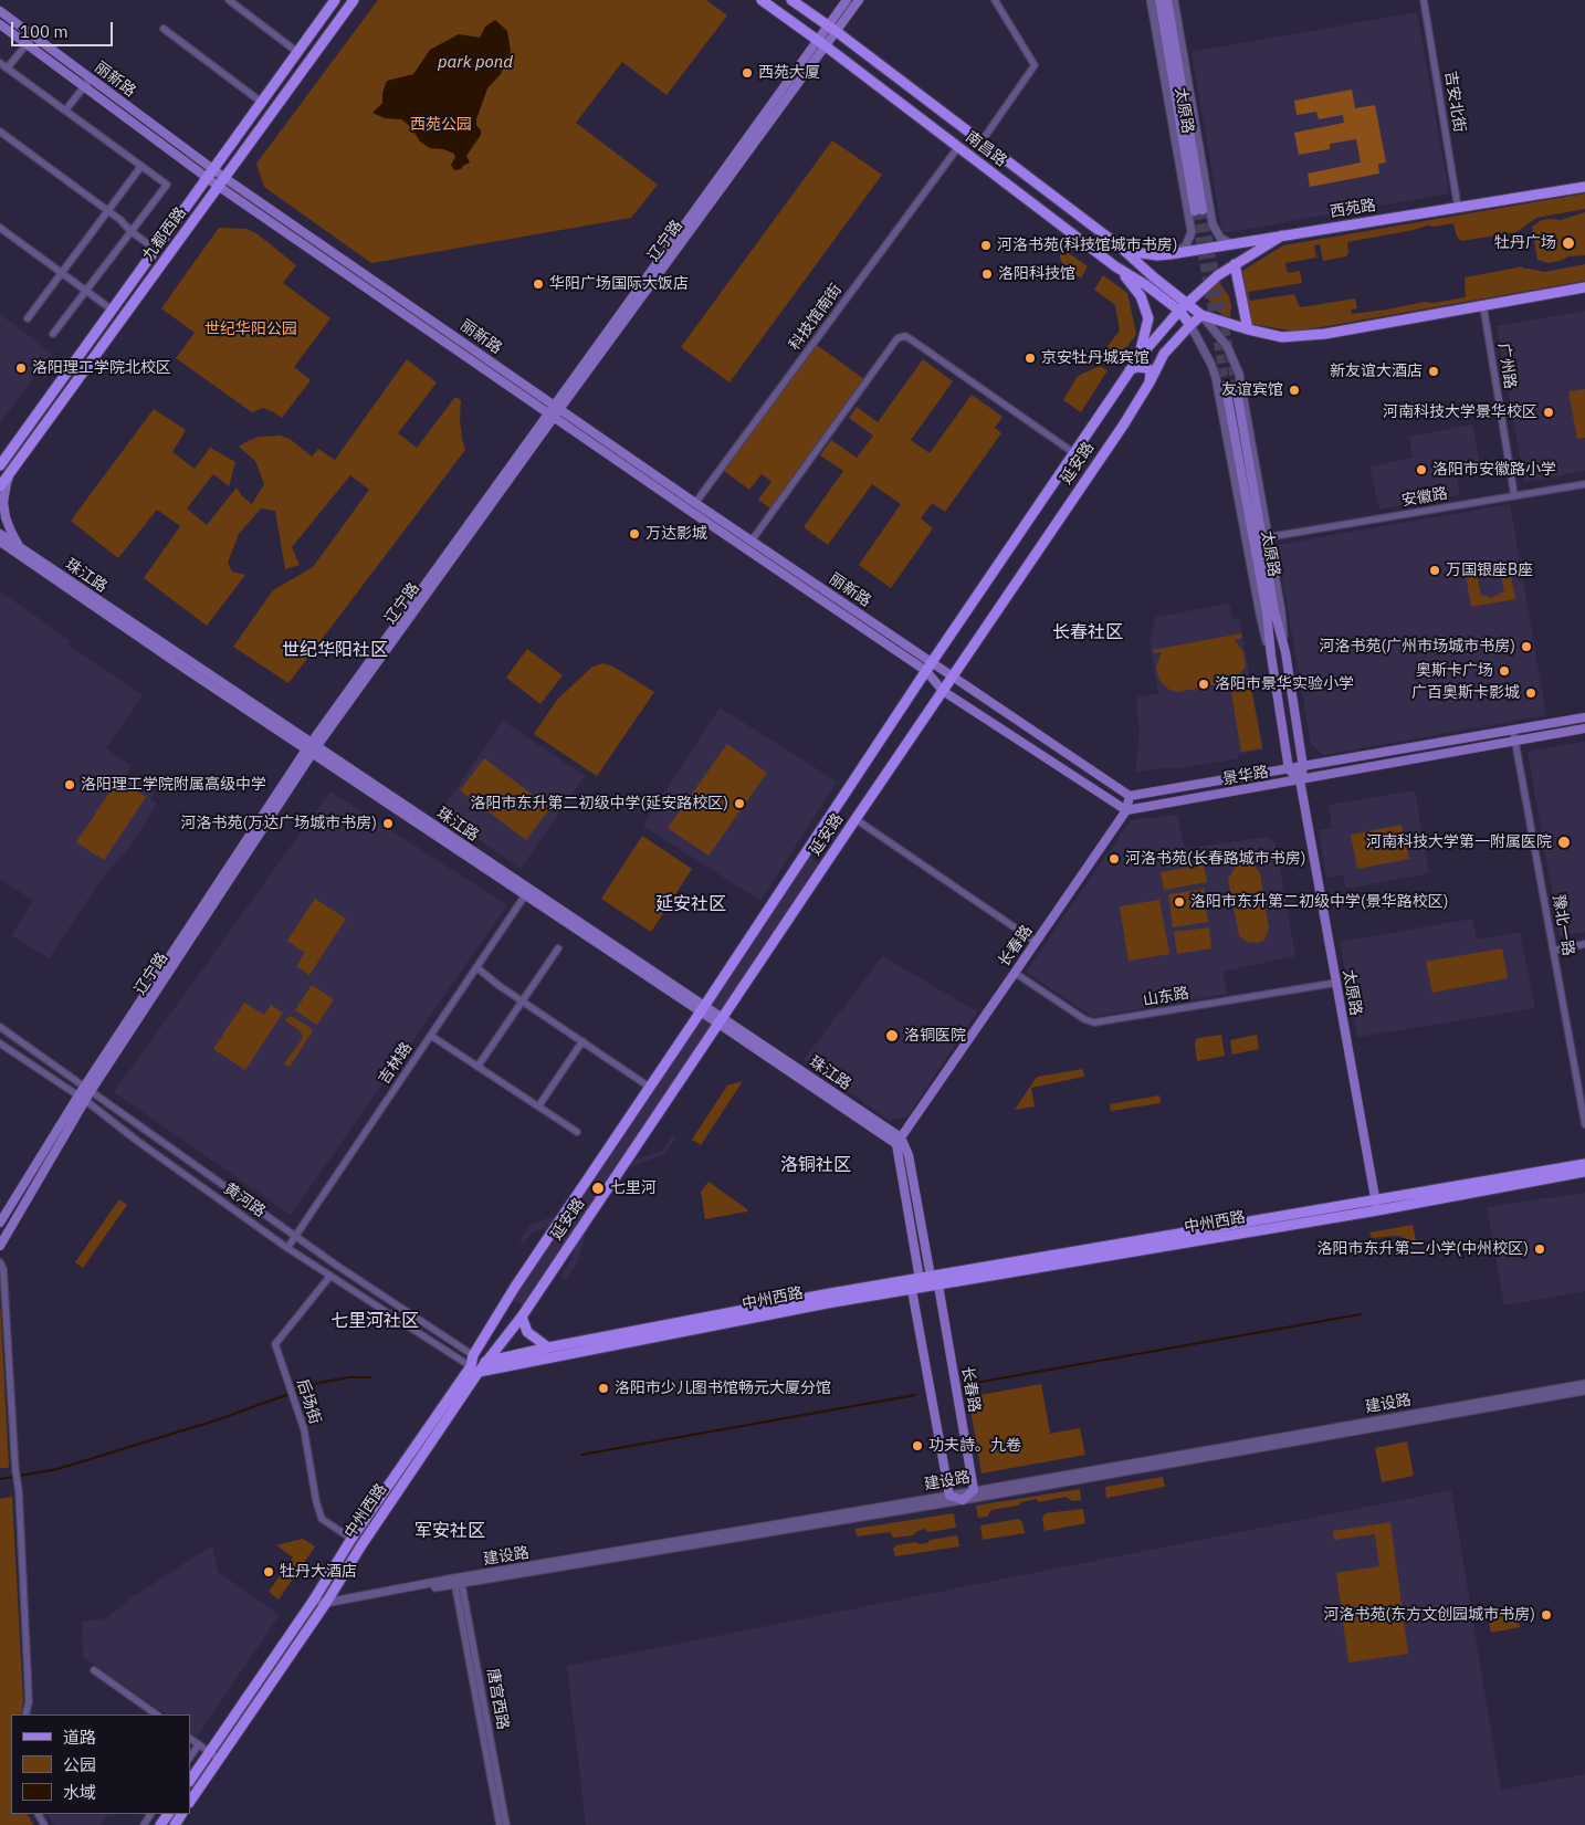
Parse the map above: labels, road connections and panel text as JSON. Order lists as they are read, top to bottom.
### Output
{
  "streets": {
    "main road": [
      "丽新路",
      "太原路",
      "南昌路",
      "西苑路",
      "九都西路",
      "辽宁路",
      "延安路",
      "珠江路",
      "景华路",
      "长春路",
      "中州西路"
    ],
    "street": [
      "吉安北街",
      "科技馆南街",
      "广州路",
      "安徽路",
      "豫北一路",
      "山东路",
      "吉林路",
      "黄河路",
      "后场街",
      "建设路",
      "唐宫西路"
    ]
  },
  "crossings": [
    ["丽新路", "九都西路"],
    ["丽新路", "辽宁路"],
    ["丽新路", "科技馆南街"],
    ["丽新路", "延安路"],
    ["吉安北街", "西苑路"],
    ["太原路", "西苑路"],
    ["太原路", "景华路"],
    ["太原路", "山东路"],
    ["太原路", "中州西路"],
    ["南昌路", "西苑路"],
    ["南昌路", "辽宁路"],
    ["南昌路", "科技馆南街"],
    ["南昌路", "延安路"],
    ["西苑路", "延安路"],
    ["辽宁路", "珠江路"],
    ["辽宁路", "黄河路"],
    ["广州路", "安徽路"],
    ["延安路", "珠江路"],
    ["延安路", "黄河路"],
    ["延安路", "中州西路"],
    ["珠江路", "长春路"],
    ["珠江路", "吉林路"],
    ["景华路", "豫北一路"],
    ["景华路", "长春路"],
    ["长春路", "山东路"],
    ["长春路", "中州西路"],
    ["长春路", "建设路"],
    ["吉林路", "黄河路"],
    ["黄河路", "中州西路"],
    ["黄河路", "后场街"],
    ["中州西路", "后场街"],
    ["中州西路", "建设路"],
    ["建设路", "唐宫西路"]
  ],
  "districts": [
    "长春社区",
    "世纪华阳社区",
    "延安社区",
    "洛铜社区",
    "七里河社区",
    "军安社区"
  ],
  "water": ["park pond"],
  "parks": ["西苑公园", "世纪华阳公园"],
  "places": [
    "西苑大厦",
    "牡丹广场",
    "河洛书苑(科技馆城市书房)",
    "洛阳科技馆",
    "华阳广场国际大饭店",
    "京安牡丹城宾馆",
    "洛阳理工学院北校区",
    "新友谊大酒店",
    "友谊宾馆",
    "河南科技大学景华校区",
    "洛阳市安徽路小学",
    "万达影城",
    "万国银座B座",
    "河洛书苑(广州市场城市书房)",
    "奥斯卡广场",
    "洛阳市景华实验小学",
    "广百奥斯卡影城",
    "洛阳理工学院附属高级中学",
    "洛阳市东升第二初级中学(延安路校区)",
    "河洛书苑(万达广场城市书房)",
    "河南科技大学第一附属医院",
    "河洛书苑(长春路城市书房)",
    "洛阳市东升第二初级中学(景华路校区)",
    "洛铜医院",
    "七里河",
    "洛阳市东升第二小学(中州校区)",
    "洛阳市少儿图书馆畅元大厦分馆",
    "功夫詩。九卷",
    "牡丹大酒店",
    "河洛书苑(东方文创园城市书房)"
  ],
  "legend": ["道路", "公园", "水域"],
  "scale_bar": "100 m"
}
